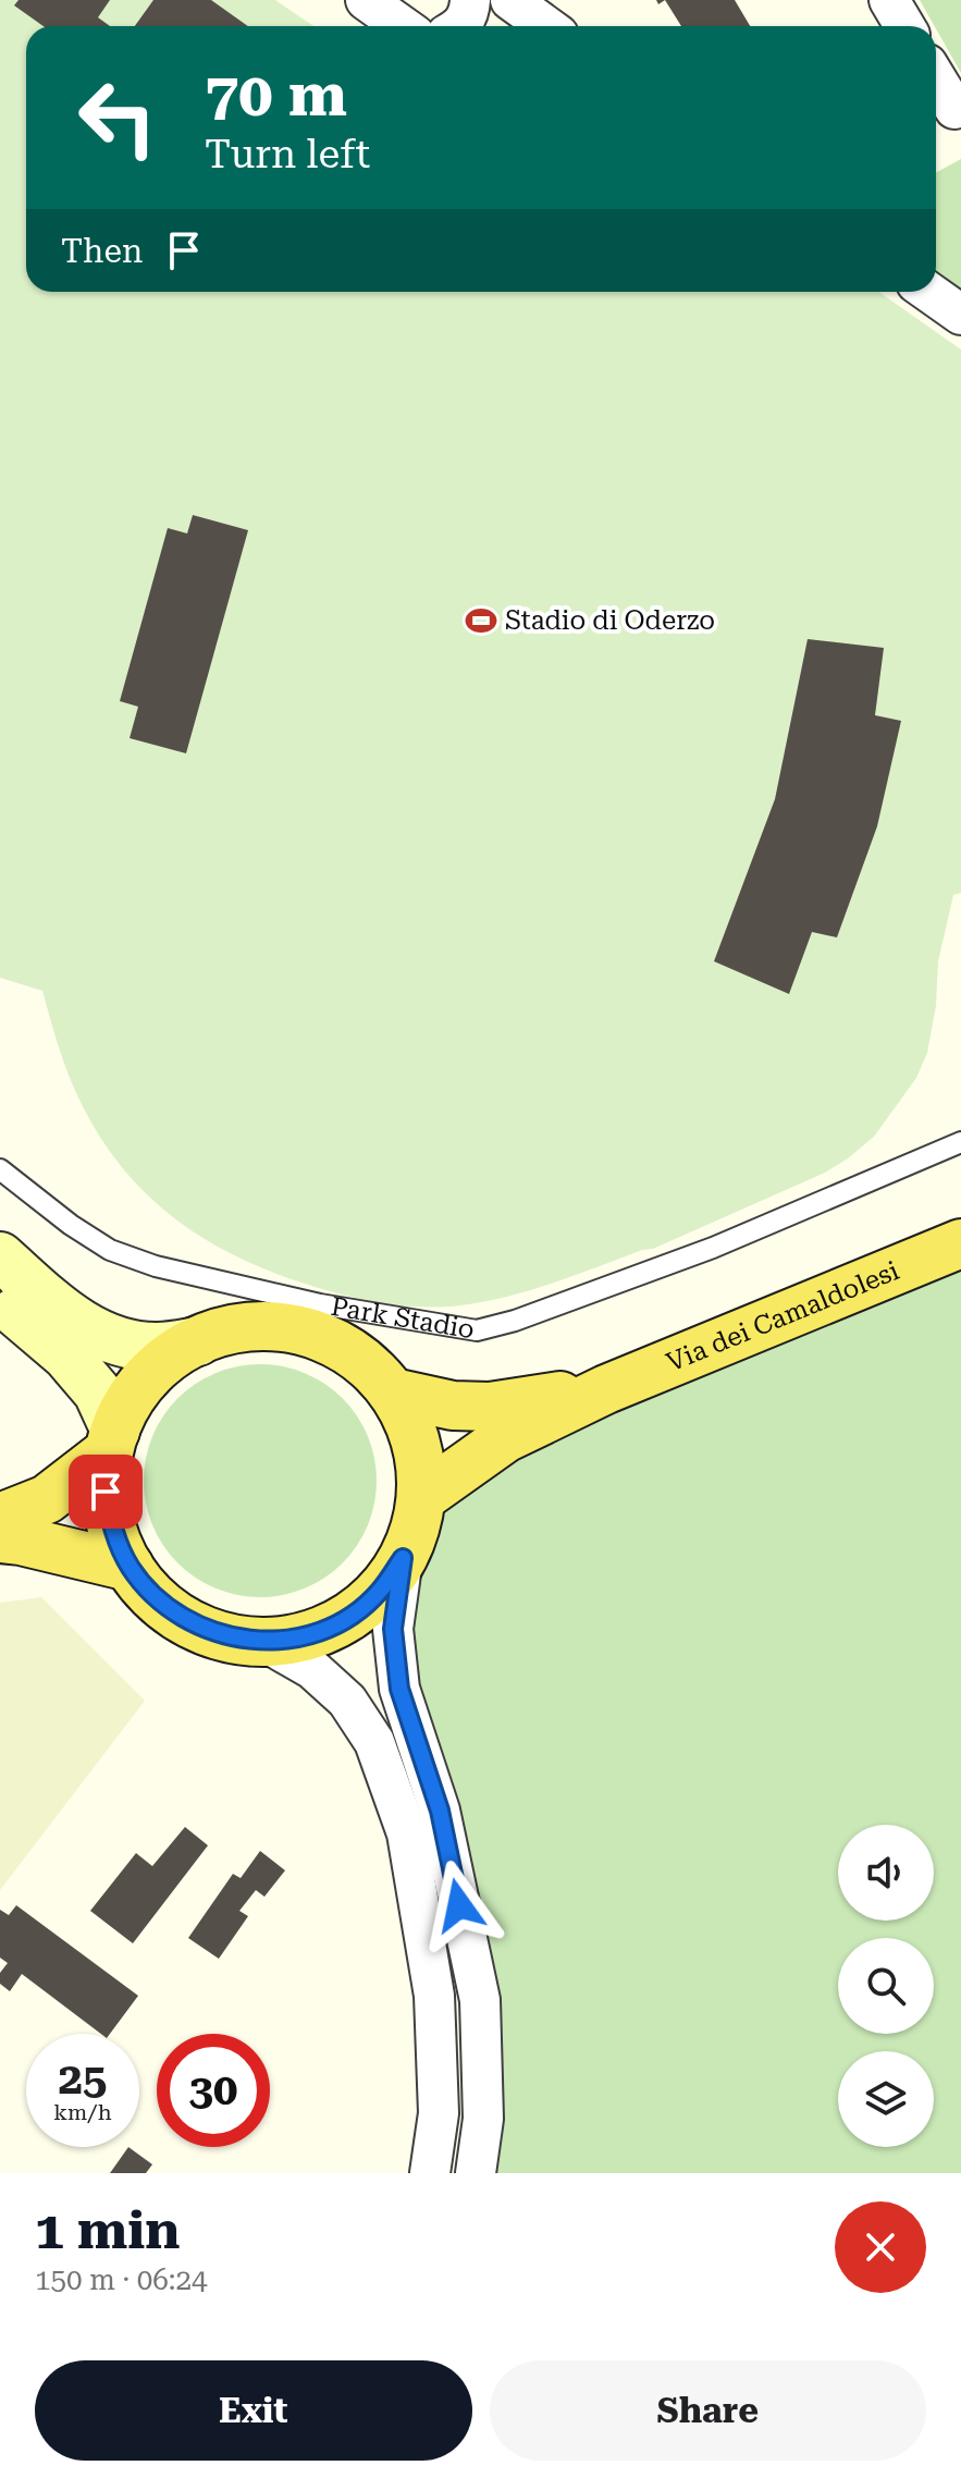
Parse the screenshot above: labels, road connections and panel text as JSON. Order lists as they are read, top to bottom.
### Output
{
  "streets": {
    "main road": ["Via dei Camaldolesi"],
    "lane": ["Park Stadio"]
  },
  "places": {
    "sports": ["Stadio di Oderzo"]
  },
  "page": {
    "turn": ["70 m", "Turn left"],
    "then": "Then",
    "speed": "25 km/h",
    "limit": "30",
    "heading": ["1 min", "150 m · 06:24"],
    "buttons": ["Exit", "Share"]
  }
}
